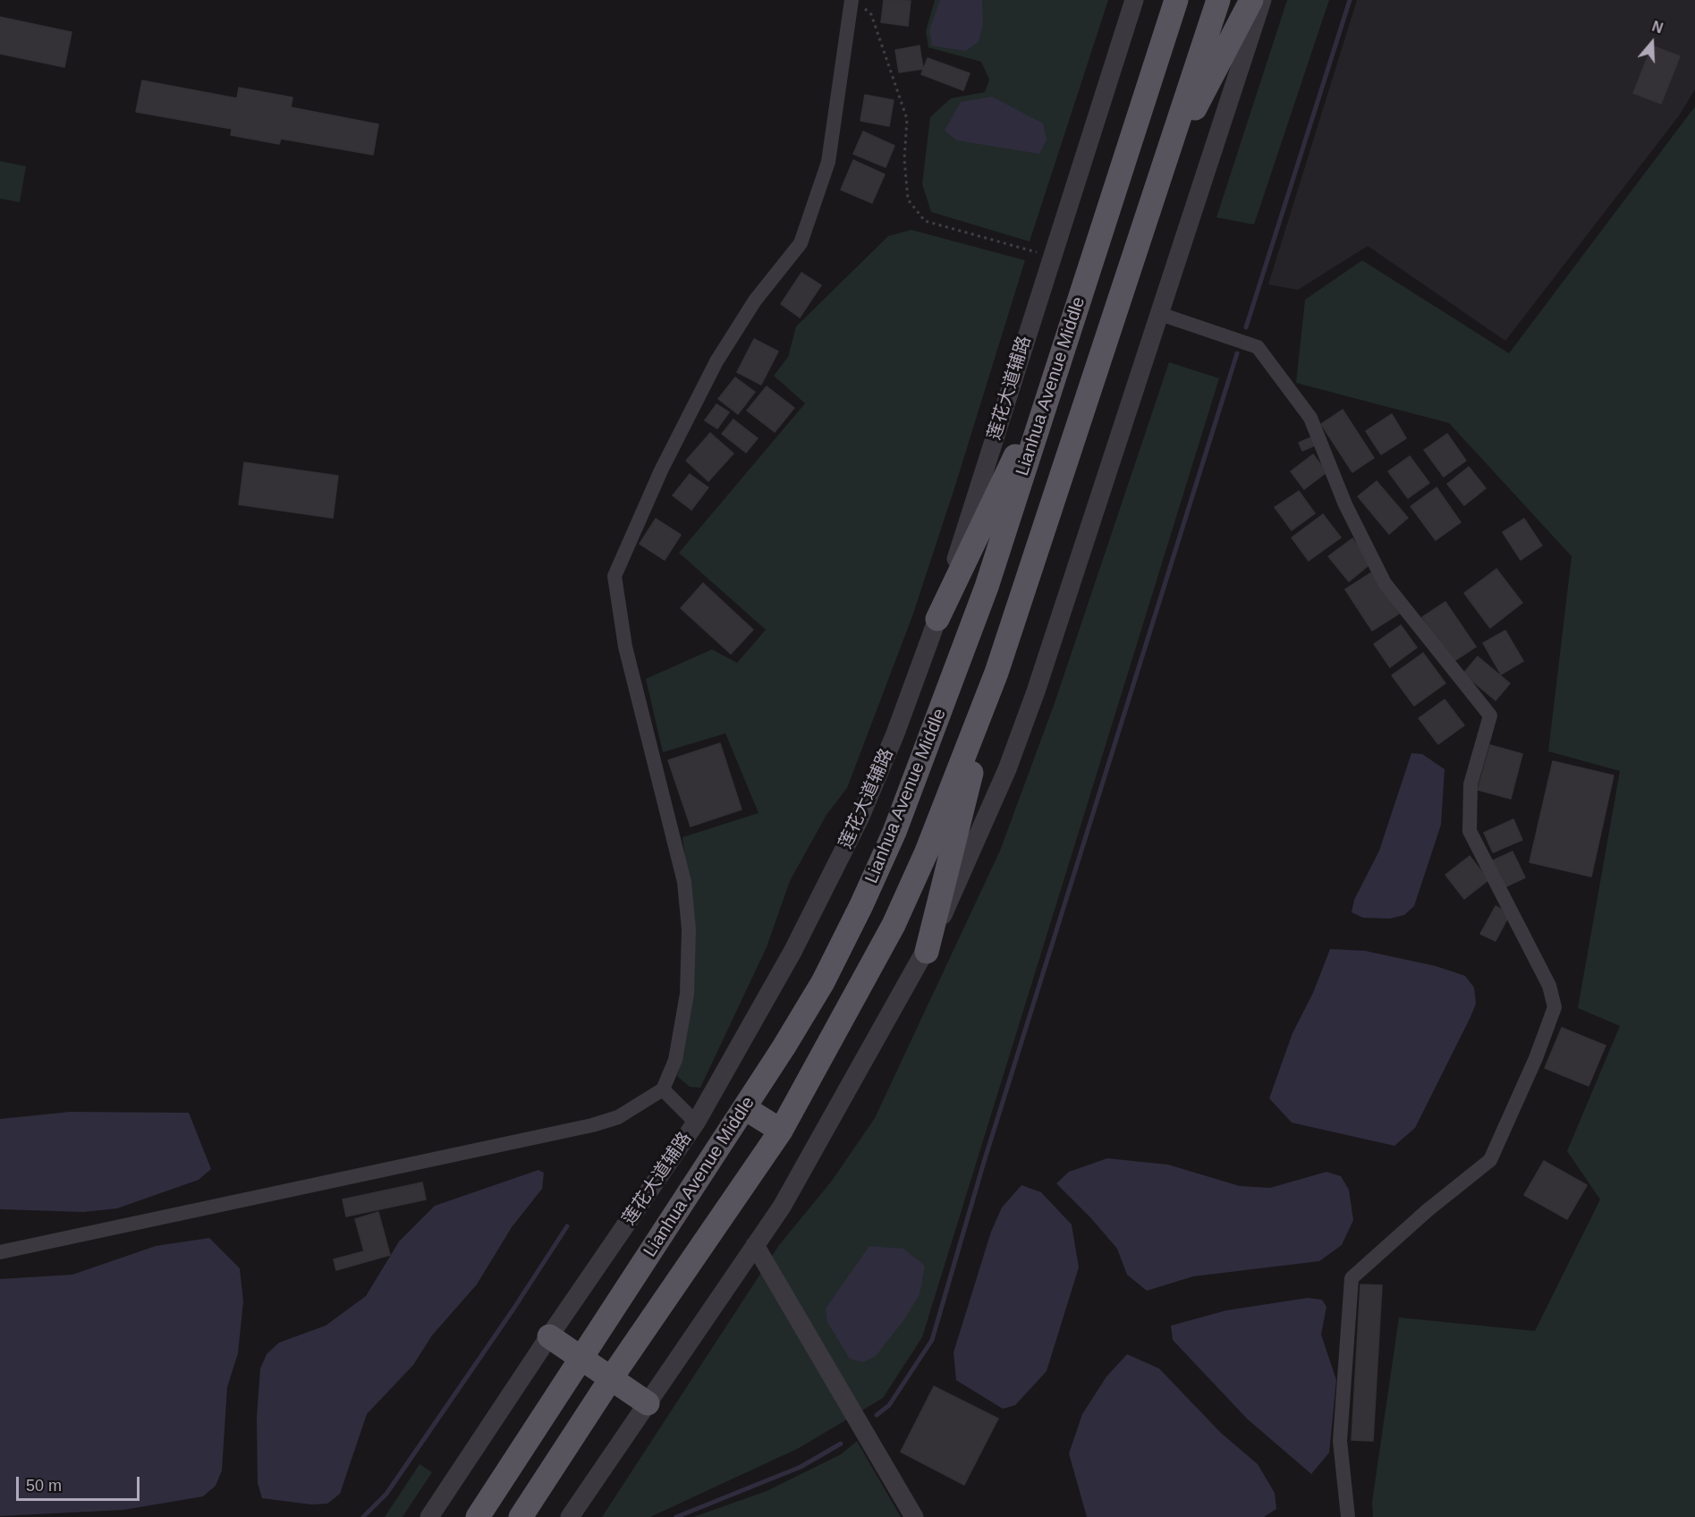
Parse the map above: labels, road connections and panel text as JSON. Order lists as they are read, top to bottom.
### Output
{
  "streets": {
    "main road": ["Lianhua Avenue Middle"],
    "street": ["莲花大道辅路"]
  },
  "scale_bar": "50 m",
  "north": "top"
}
